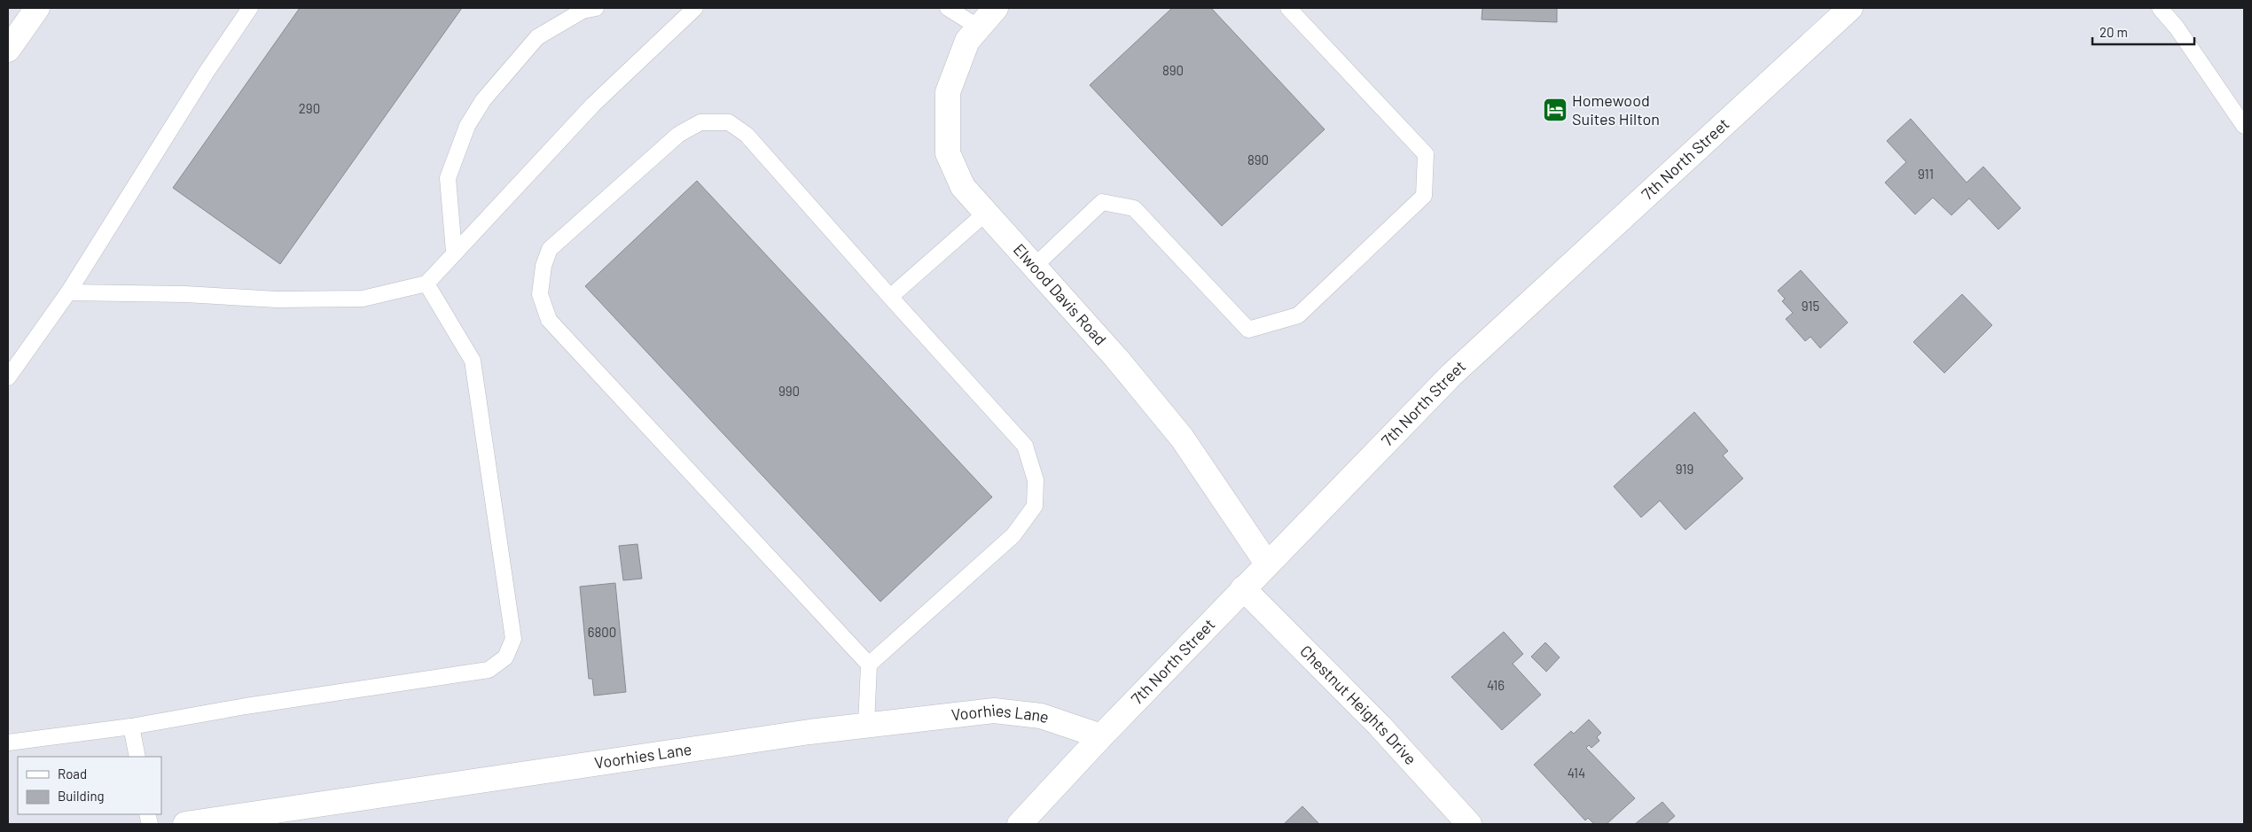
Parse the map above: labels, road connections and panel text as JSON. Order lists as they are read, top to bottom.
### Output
{
  "streets": {
    "main road": [
      "7th North Street",
      "Elwood Davis Road",
      "Chestnut Heights Drive",
      "Voorhies Lane"
    ]
  },
  "crossings": [
    ["7th North Street", "Elwood Davis Road"],
    ["7th North Street", "Chestnut Heights Drive"],
    ["7th North Street", "Voorhies Lane"]
  ],
  "places": {
    "hotel": ["Homewood Suites Hilton"]
  },
  "house_numbers": [
    "890",
    "290",
    "890",
    "911",
    "915",
    "990",
    "919",
    "6800",
    "416",
    "414"
  ],
  "legend": ["Road", "Building"],
  "scale_bar": "20 m"
}
